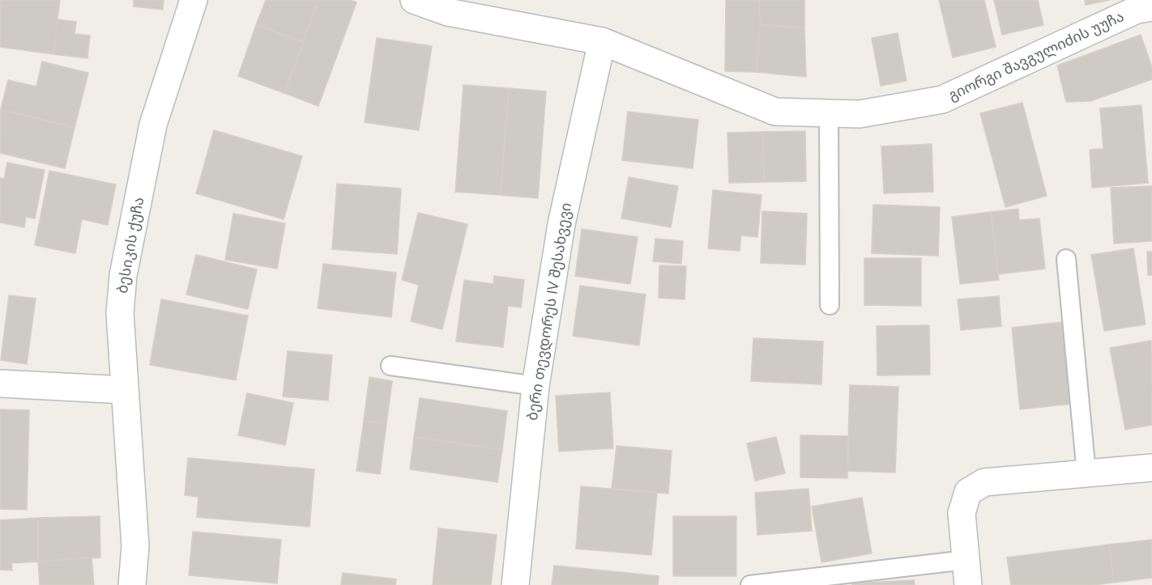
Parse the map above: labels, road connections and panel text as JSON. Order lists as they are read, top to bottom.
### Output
{
  "streets": {
    "street": ["გიორგი შავგულიძის უუჩა", "ბესიკის ქუჩა", "ბერი თევდორეს IV შესახვევი"]
  },
  "crossings": [
    ["გიორგი შავგულიძის უუჩა", "ბერი თევდორეს IV შესახვევი"]
  ]
}
